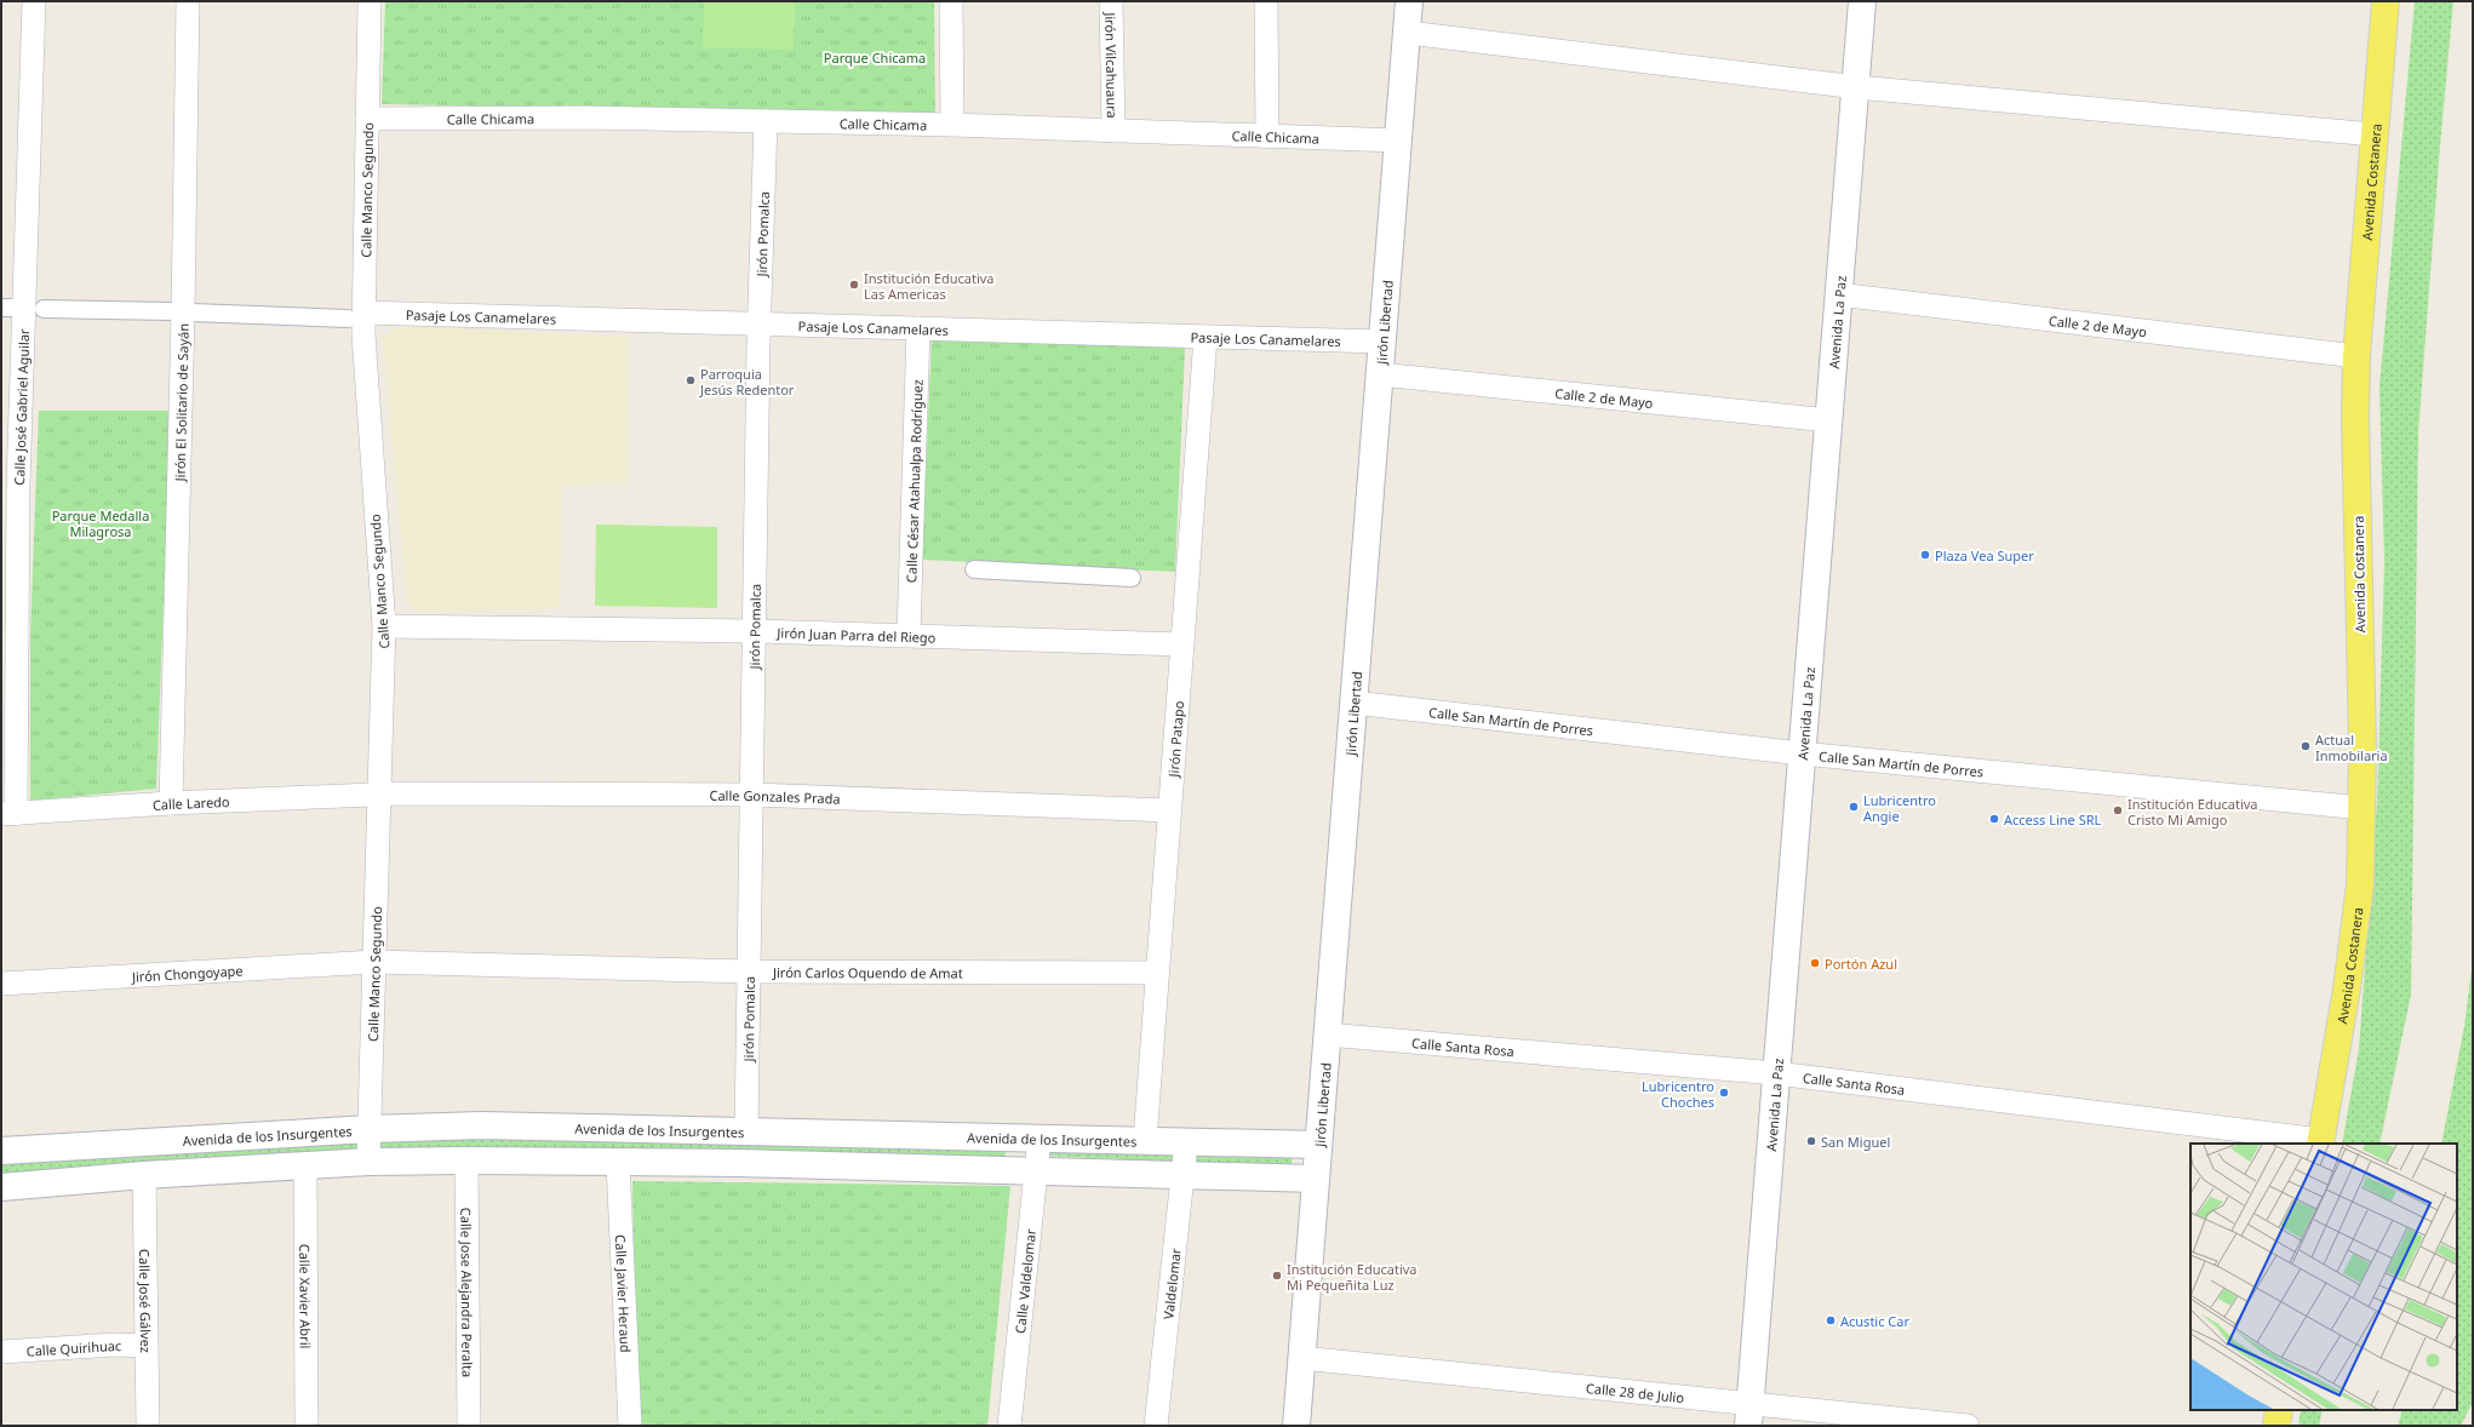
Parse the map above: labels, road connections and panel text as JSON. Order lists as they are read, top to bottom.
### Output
{
  "streets": {
    "main road": ["Avenida Costanera"],
    "street": [
      "Jirón Vilcahuaura",
      "Calle Chicama",
      "Calle Manco Segundo",
      "Jirón Pomalca",
      "Pasaje Los Canamelares",
      "Jirón Libertad",
      "Avenida La Paz",
      "Calle 2 de Mayo",
      "Jirón El Solitario de Sayán",
      "Calle José Gabriel Aguilar",
      "Calle César Atahualpa Rodríguez",
      "Jirón Juan Parra del Riego",
      "Calle San Martín de Porres",
      "Jirón Patapo",
      "Calle Gonzales Prada",
      "Calle Laredo",
      "Jirón Carlos Oquendo de Amat",
      "Jirón Chongoyape",
      "Calle Santa Rosa",
      "Avenida de los Insurgentes",
      "Calle Valdelomar",
      "Valdelomar",
      "Calle Jose Alejandra Peralta",
      "Calle Javier Heraud",
      "Calle Xavier Abril",
      "Calle José Gálvez",
      "Calle Quirihuac",
      "Calle 28 de Julio"
    ]
  },
  "crossings": [
    ["Jirón Vilcahuaura", "Calle Chicama"],
    ["Calle Chicama", "Calle Manco Segundo"],
    ["Calle Chicama", "Jirón Pomalca"],
    ["Calle Chicama", "Jirón Libertad"],
    ["Avenida Costanera", "Calle 2 de Mayo"],
    ["Avenida Costanera", "Calle San Martín de Porres"],
    ["Avenida Costanera", "Calle Santa Rosa"],
    ["Calle Manco Segundo", "Pasaje Los Canamelares"],
    ["Calle Manco Segundo", "Jirón Juan Parra del Riego"],
    ["Calle Manco Segundo", "Calle Gonzales Prada"],
    ["Calle Manco Segundo", "Calle Laredo"],
    ["Calle Manco Segundo", "Jirón Carlos Oquendo de Amat"],
    ["Calle Manco Segundo", "Jirón Chongoyape"],
    ["Calle Manco Segundo", "Avenida de los Insurgentes"],
    ["Jirón Pomalca", "Pasaje Los Canamelares"],
    ["Jirón Pomalca", "Jirón Juan Parra del Riego"],
    ["Jirón Pomalca", "Calle Gonzales Prada"],
    ["Jirón Pomalca", "Jirón Carlos Oquendo de Amat"],
    ["Jirón Pomalca", "Avenida de los Insurgentes"],
    ["Pasaje Los Canamelares", "Jirón Libertad"],
    ["Pasaje Los Canamelares", "Calle César Atahualpa Rodríguez"],
    ["Pasaje Los Canamelares", "Jirón Patapo"],
    ["Jirón Libertad", "Calle 2 de Mayo"],
    ["Jirón Libertad", "Calle San Martín de Porres"],
    ["Jirón Libertad", "Calle Santa Rosa"],
    ["Jirón Libertad", "Avenida de los Insurgentes"],
    ["Jirón Libertad", "Calle 28 de Julio"],
    ["Avenida La Paz", "Calle 2 de Mayo"],
    ["Avenida La Paz", "Calle San Martín de Porres"],
    ["Avenida La Paz", "Calle Santa Rosa"],
    ["Avenida La Paz", "Calle 28 de Julio"],
    ["Jirón El Solitario de Sayán", "Calle Laredo"],
    ["Calle José Gabriel Aguilar", "Calle Laredo"],
    ["Calle César Atahualpa Rodríguez", "Jirón Juan Parra del Riego"],
    ["Jirón Juan Parra del Riego", "Jirón Patapo"],
    ["Jirón Patapo", "Calle Gonzales Prada"],
    ["Jirón Patapo", "Jirón Carlos Oquendo de Amat"],
    ["Jirón Patapo", "Avenida de los Insurgentes"],
    ["Calle Gonzales Prada", "Calle Laredo"],
    ["Jirón Carlos Oquendo de Amat", "Jirón Chongoyape"],
    ["Avenida de los Insurgentes", "Calle Valdelomar"],
    ["Avenida de los Insurgentes", "Valdelomar"],
    ["Calle José Gálvez", "Calle Quirihuac"]
  ],
  "parks": ["Parque Chicama", "Parque Medalla Milagrosa"],
  "places": [
    "Institución Educativa Las Americas",
    "Parroquia Jesús Redentor",
    "Plaza Vea Super",
    "Actual Inmobilaria",
    "Lubricentro Angie",
    "Institución Educativa Cristo Mi Amigo",
    "Access Line SRL",
    "Portón Azul",
    "Lubricentro Choches",
    "San Miguel",
    "Institución Educativa Mi Pequeñita Luz",
    "Acustic Car"
  ]
}
